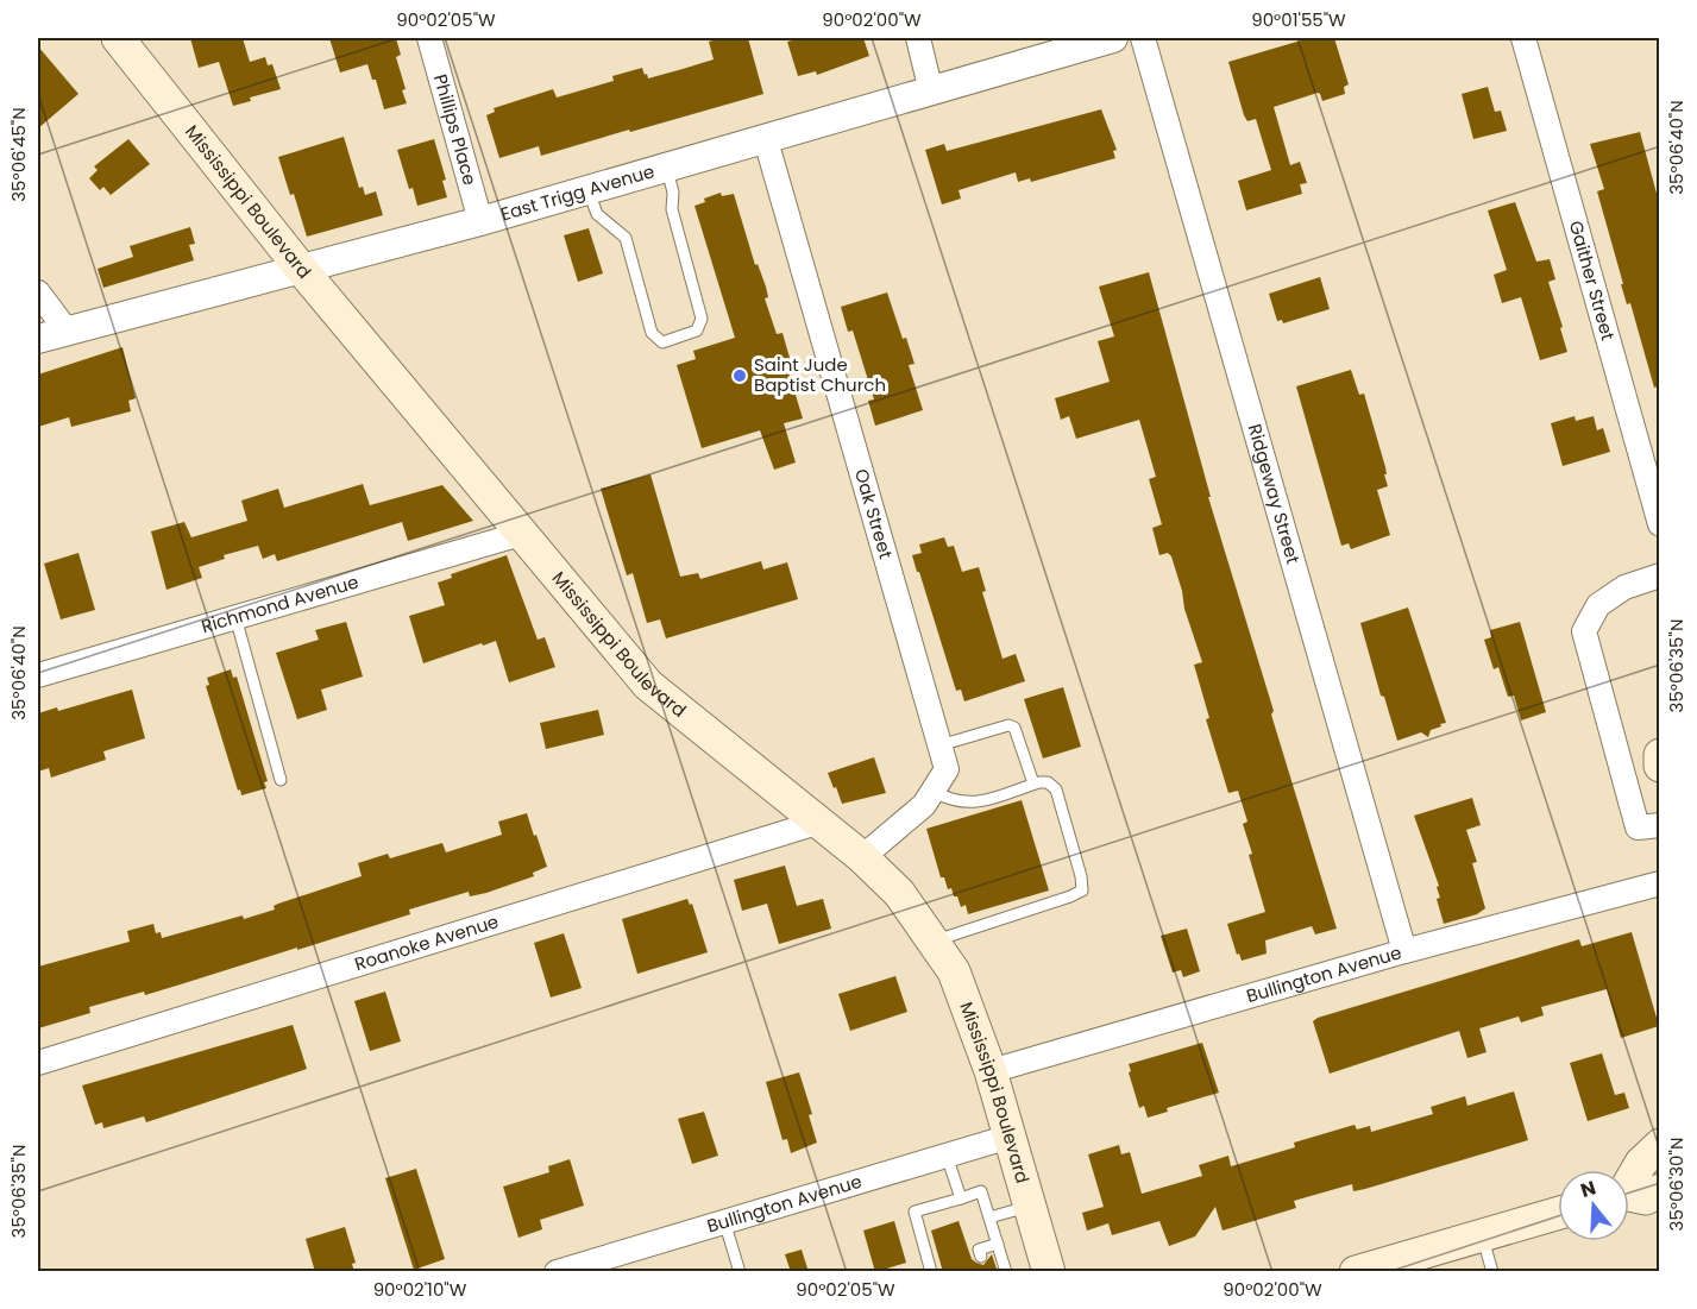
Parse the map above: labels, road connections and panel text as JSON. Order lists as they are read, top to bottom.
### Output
{
  "streets": {
    "main road": ["Mississippi Boulevard"],
    "street": [
      "Phillips Place",
      "East Trigg Avenue",
      "Gaither Street",
      "Ridgeway Street",
      "Oak Street",
      "Richmond Avenue",
      "Roanoke Avenue",
      "Bullington Avenue"
    ]
  },
  "crossings": [
    ["Phillips Place", "East Trigg Avenue"],
    ["East Trigg Avenue", "Mississippi Boulevard"],
    ["East Trigg Avenue", "Oak Street"],
    ["Mississippi Boulevard", "Oak Street"],
    ["Mississippi Boulevard", "Richmond Avenue"],
    ["Mississippi Boulevard", "Roanoke Avenue"],
    ["Mississippi Boulevard", "Bullington Avenue"],
    ["Ridgeway Street", "Bullington Avenue"]
  ],
  "places": ["Saint Jude Baptist Church"],
  "north": "top",
  "coordinates": [
    "90°02'05\"W",
    "90°02'00\"W",
    "90°01'55\"W",
    "35°06'40\"N",
    "35°06'45\"N",
    "35°06'35\"N",
    "35°06'30\"N",
    "90°02'10\"W"
  ]
}
